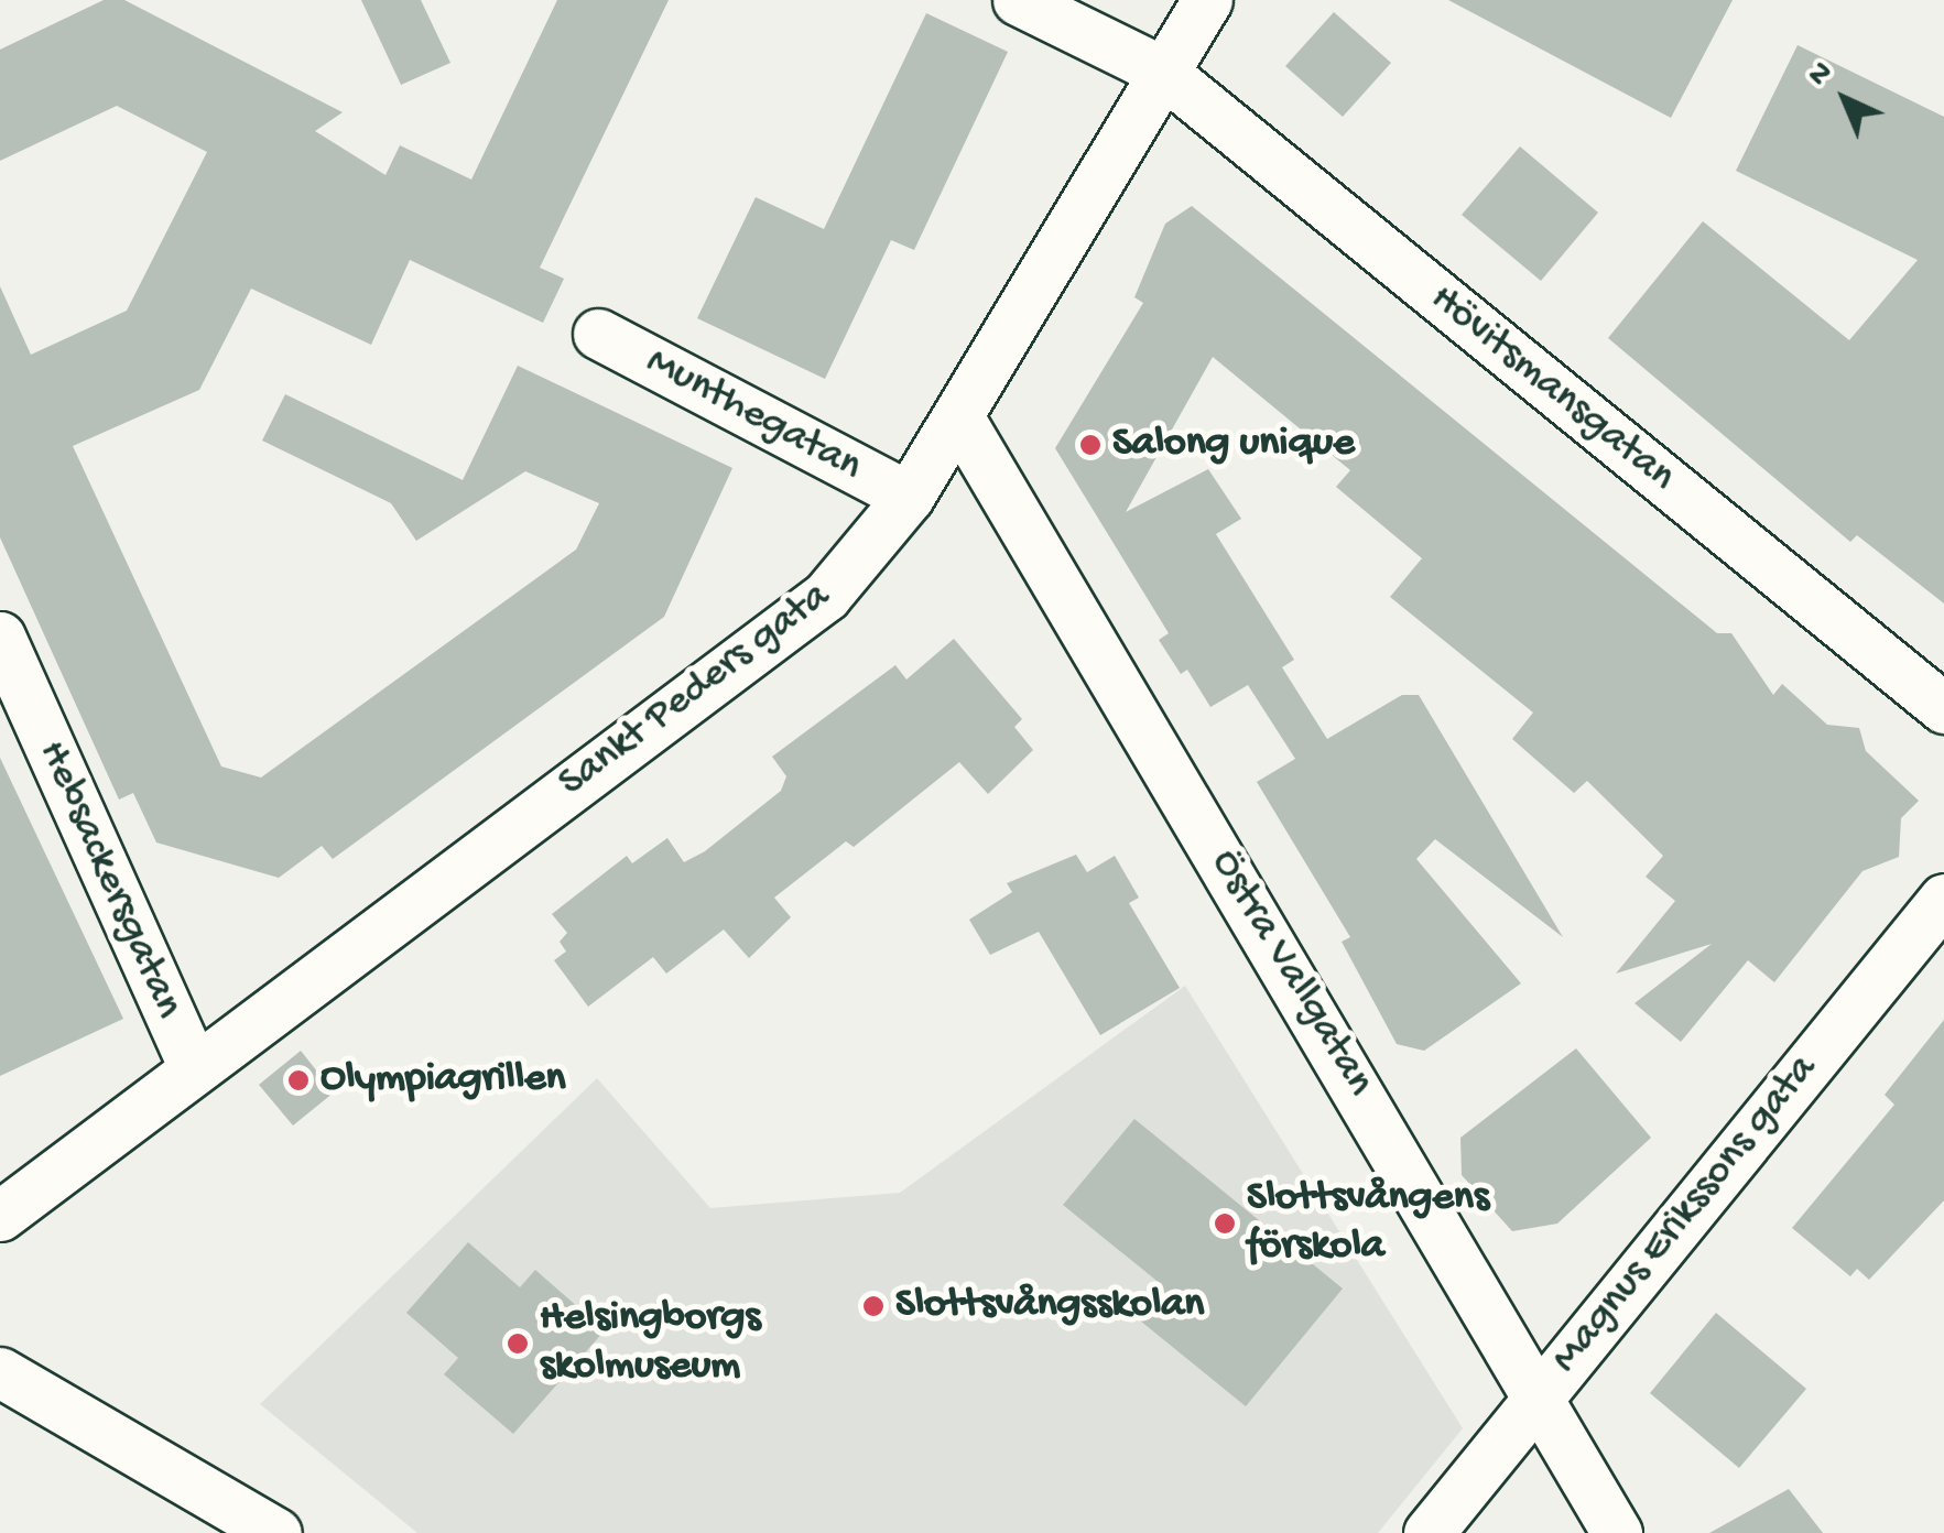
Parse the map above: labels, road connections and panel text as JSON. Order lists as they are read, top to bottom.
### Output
{
  "streets": {
    "street": [
      "Hövitsmansgatan",
      "Munthegatan",
      "Sankt Peders gata",
      "Hebsackersgatan",
      "Östra Vallgatan",
      "Magnus Erikssons gata"
    ]
  },
  "crossings": [
    ["Hövitsmansgatan", "Sankt Peders gata"],
    ["Munthegatan", "Sankt Peders gata"],
    ["Sankt Peders gata", "Hebsackersgatan"],
    ["Sankt Peders gata", "Östra Vallgatan"],
    ["Östra Vallgatan", "Magnus Erikssons gata"]
  ],
  "places": [
    "Salong unique",
    "Olympiagrillen",
    "Slottsvångens förskola",
    "Slottsvångsskolan",
    "Helsingborgs skolmuseum"
  ],
  "north": "top left"
}
